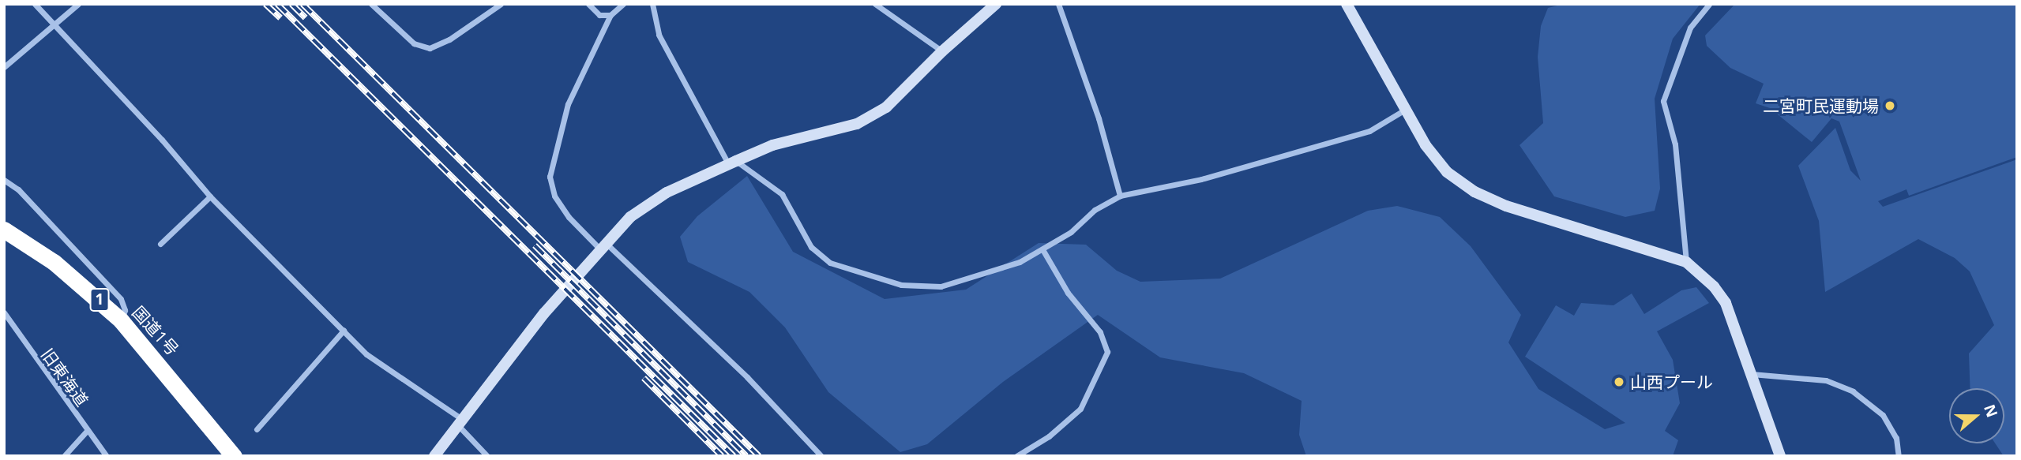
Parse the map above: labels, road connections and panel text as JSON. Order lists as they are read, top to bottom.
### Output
{
  "streets": {
    "highway": ["1", "国道1号"],
    "street": ["旧東海道"]
  },
  "places": ["二宮町民運動場", "山西プール"],
  "north": "right"
}
